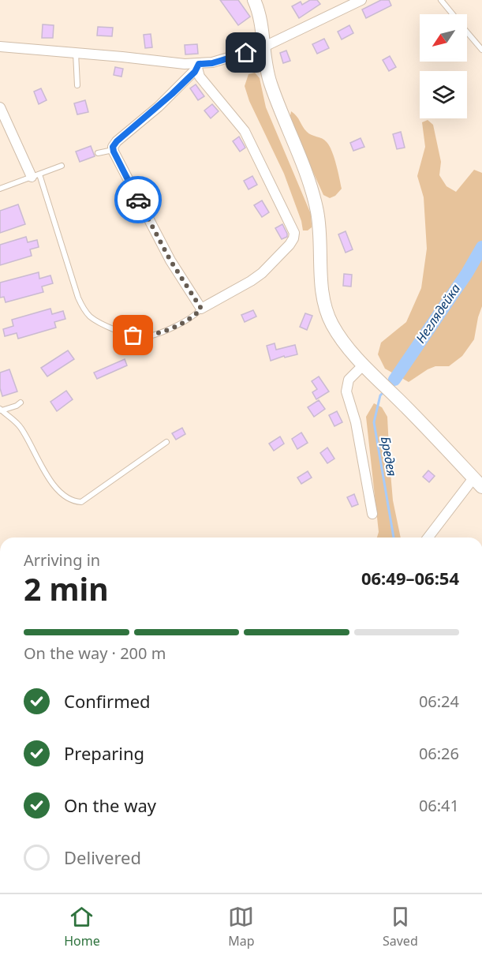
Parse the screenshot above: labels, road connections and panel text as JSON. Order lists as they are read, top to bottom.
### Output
{
  "water": ["Неглядейка", "Бредея"],
  "north": "bottom left",
  "page": {
    "heading": ["2 min", "Arriving in", "06:49–06:54"],
    "bar": "On the way · 200 m",
    "list": [
      ["Confirmed", "06:24"],
      ["Preparing", "06:26"],
      ["On the way", "06:41"],
      "Delivered"
    ],
    "tabs": ["Home", "Map", "Saved"]
  }
}
